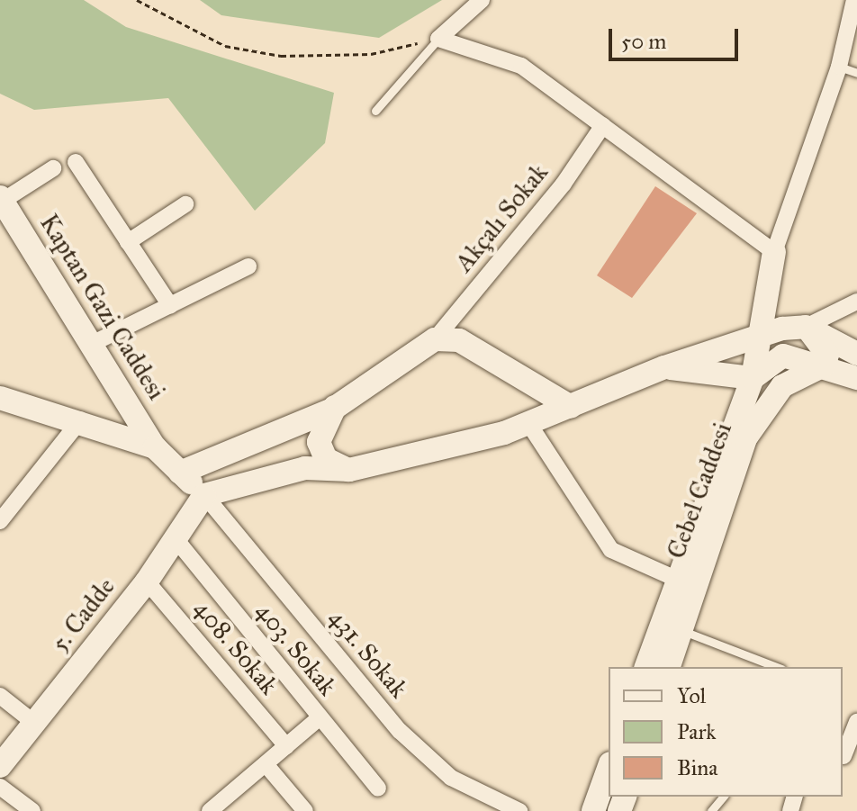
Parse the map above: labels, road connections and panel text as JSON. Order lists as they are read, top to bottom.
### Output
{
  "streets": {
    "main road": ["Kaptan Gazi Caddesi", "Cebel Caddesi", "5. Cadde"],
    "street": [
      "Akçalı Sokak",
      "408. Sokak",
      "403. Sokak",
      "431. Sokak"
    ]
  },
  "crossings": [
    ["5. Cadde", "408. Sokak"],
    ["5. Cadde", "403. Sokak"],
    ["5. Cadde", "431. Sokak"]
  ],
  "legend": ["Yol", "Park", "Bina"],
  "scale_bar": "50 m"
}
